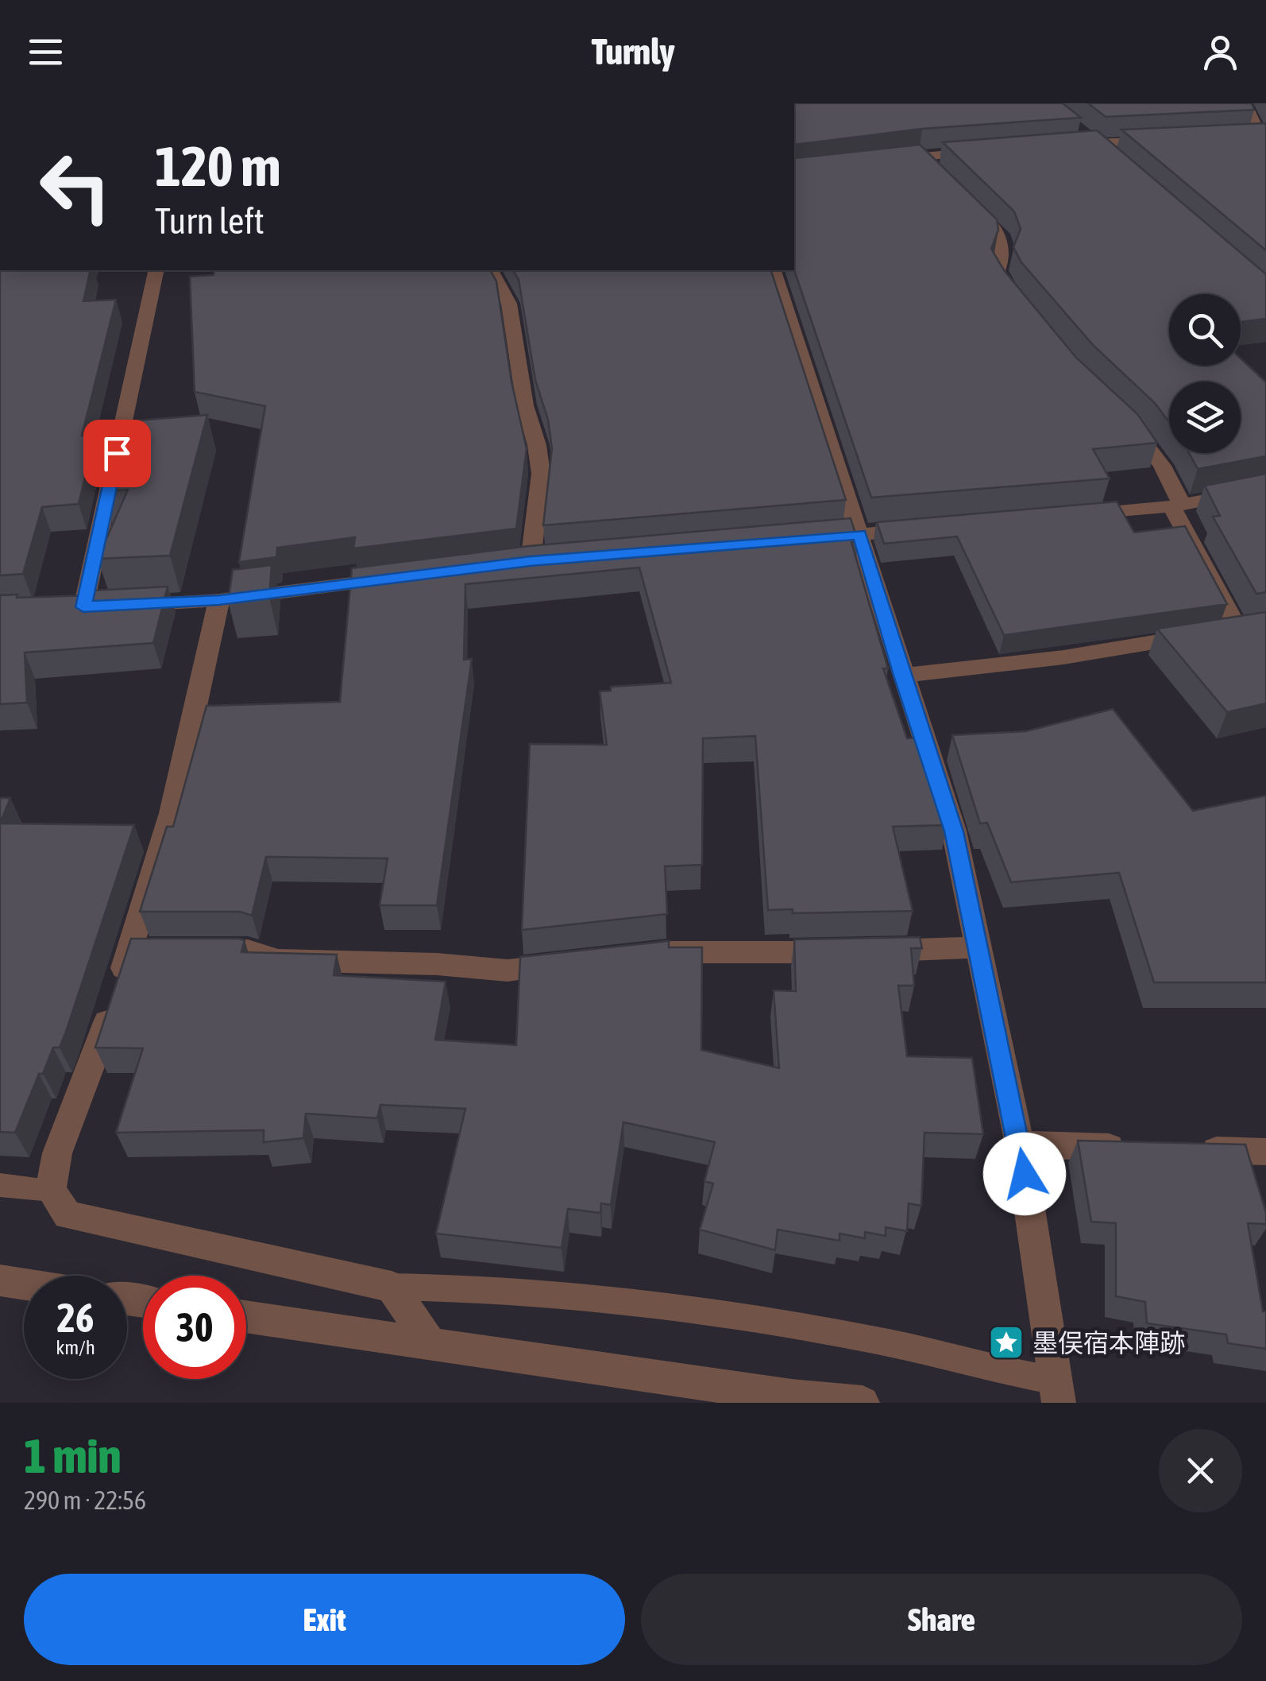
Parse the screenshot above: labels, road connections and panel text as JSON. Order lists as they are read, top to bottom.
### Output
{
  "places": {
    "place": ["墨俣宿本陣跡"]
  },
  "page": {
    "header": "Turnly",
    "turn": ["120 m", "Turn left"],
    "speed": "26 km/h",
    "limit": "30",
    "heading": ["1 min", "290 m · 22:56"],
    "buttons": ["Exit", "Share"]
  }
}
